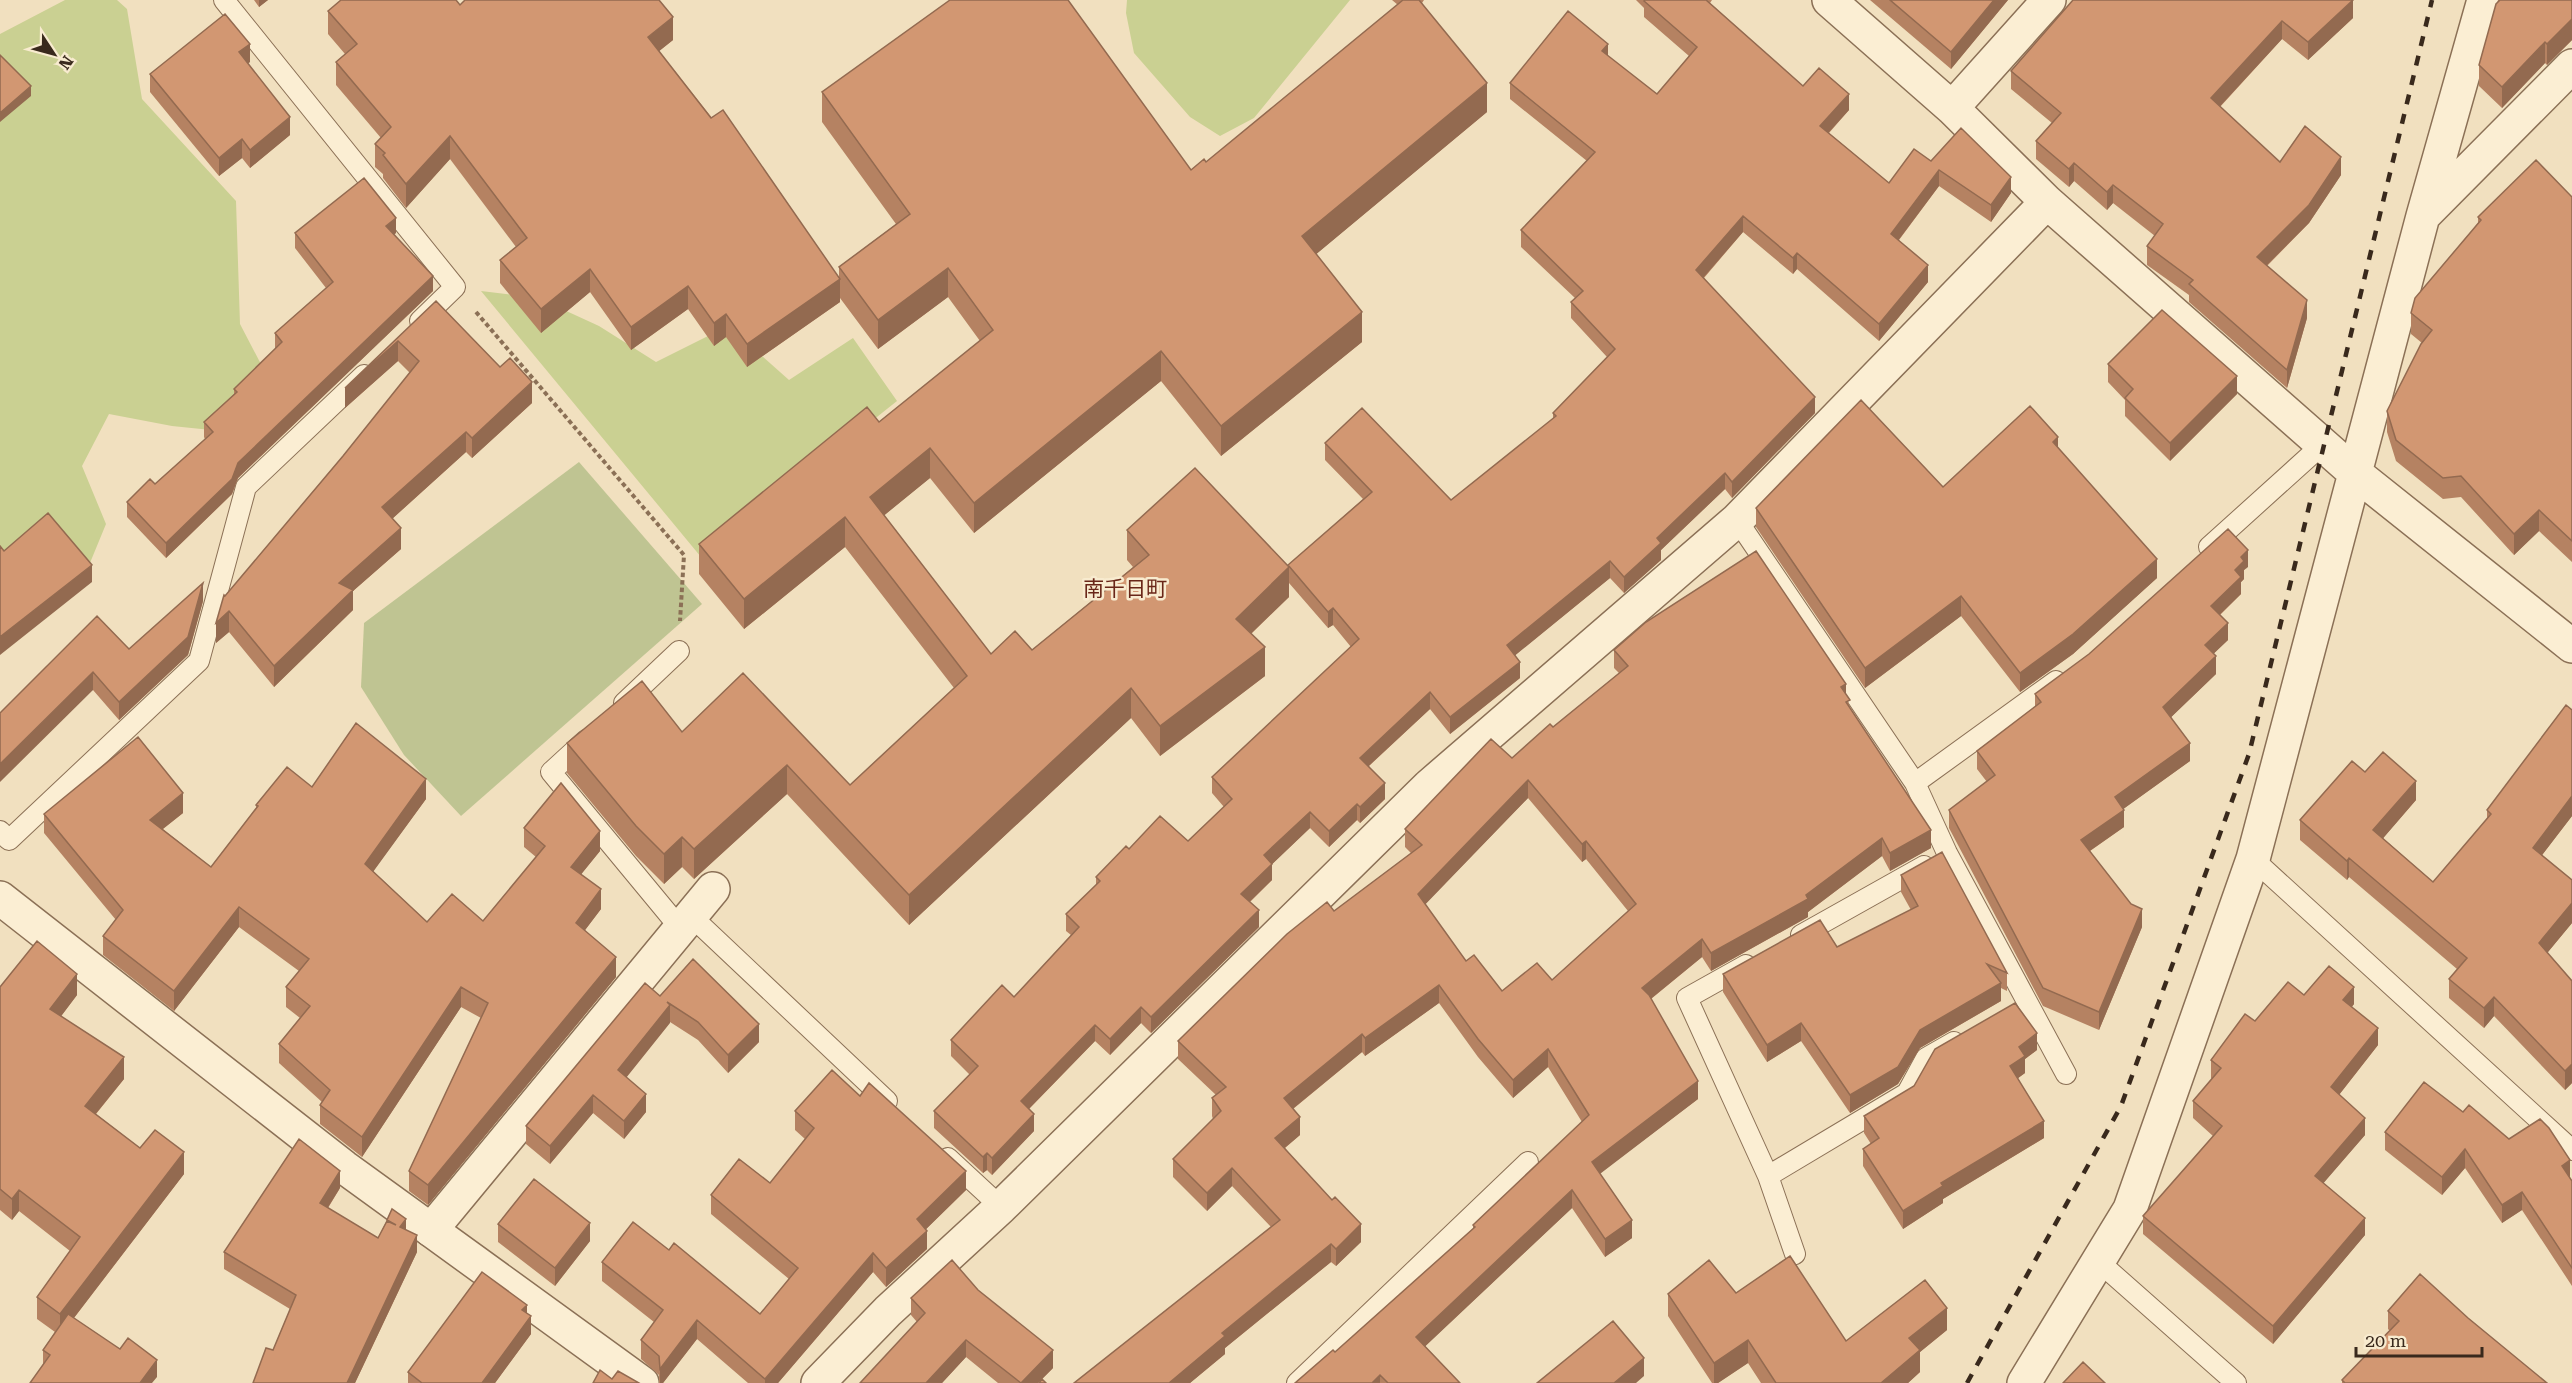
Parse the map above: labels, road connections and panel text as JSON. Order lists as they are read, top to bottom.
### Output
{
  "districts": ["南千日町"],
  "scale_bar": "20 m",
  "north": "bottom right"
}
